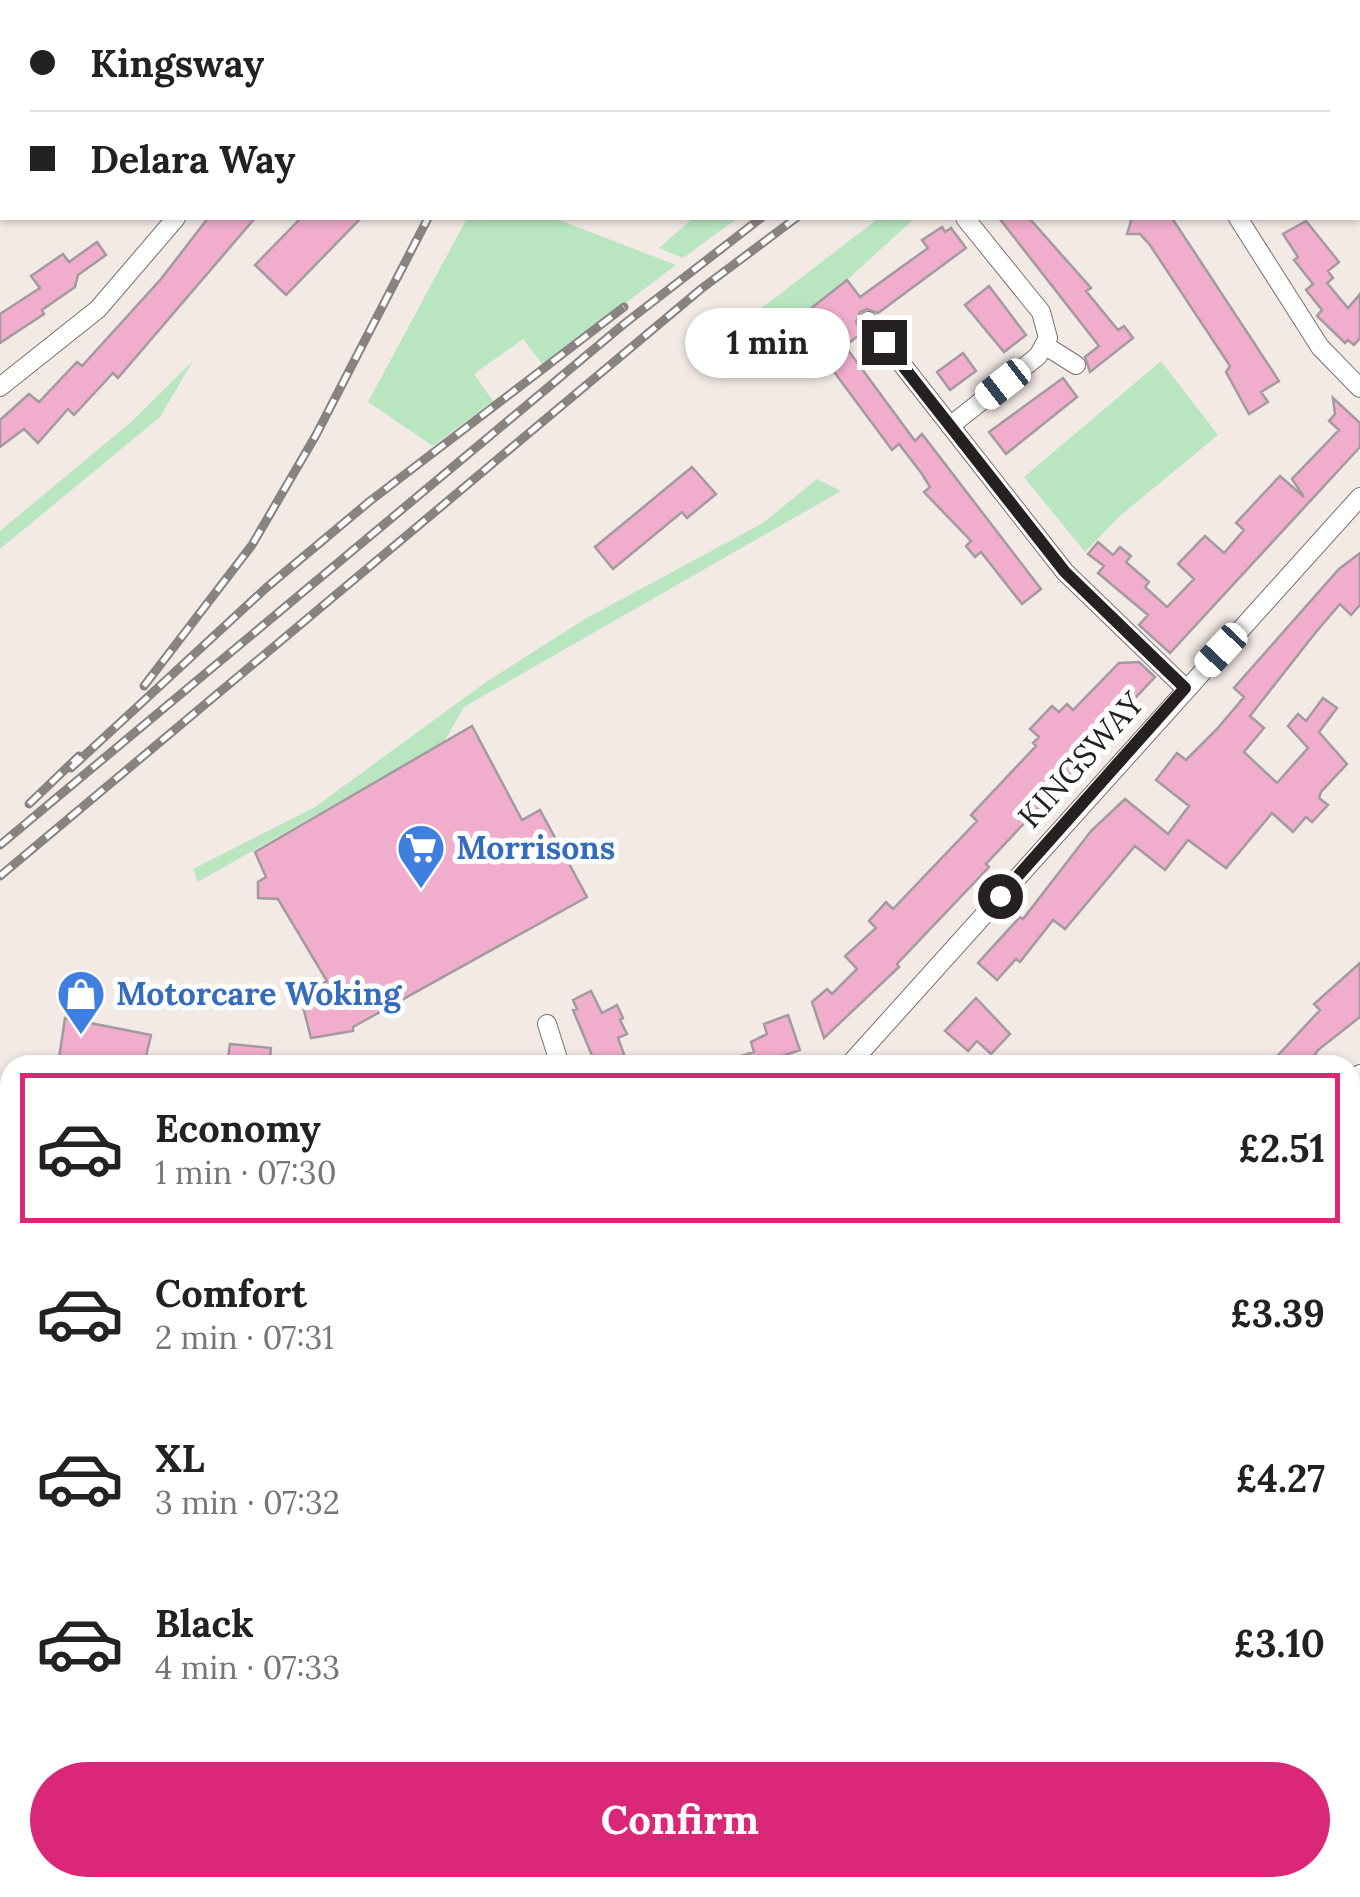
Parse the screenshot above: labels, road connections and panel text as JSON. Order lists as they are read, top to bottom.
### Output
{
  "streets": {
    "street": ["KINGSWAY"]
  },
  "places": {
    "supermarket": ["Morrisons"],
    "shop": ["Motorcare Woking"]
  },
  "page": {
    "banner": ["Kingsway", "Delara Way"],
    "bubble": "1 min",
    "list": [
      {
        "name": "Economy",
        "note": "1 min · 07:30",
        "value": "£2.51"
      },
      {
        "name": "Comfort",
        "note": "2 min · 07:31",
        "value": "£3.39"
      },
      {
        "name": "XL",
        "note": "3 min · 07:32",
        "value": "£4.27"
      },
      {
        "name": "Black",
        "note": "4 min · 07:33",
        "value": "£3.10"
      }
    ],
    "buttons": "Confirm"
  }
}
